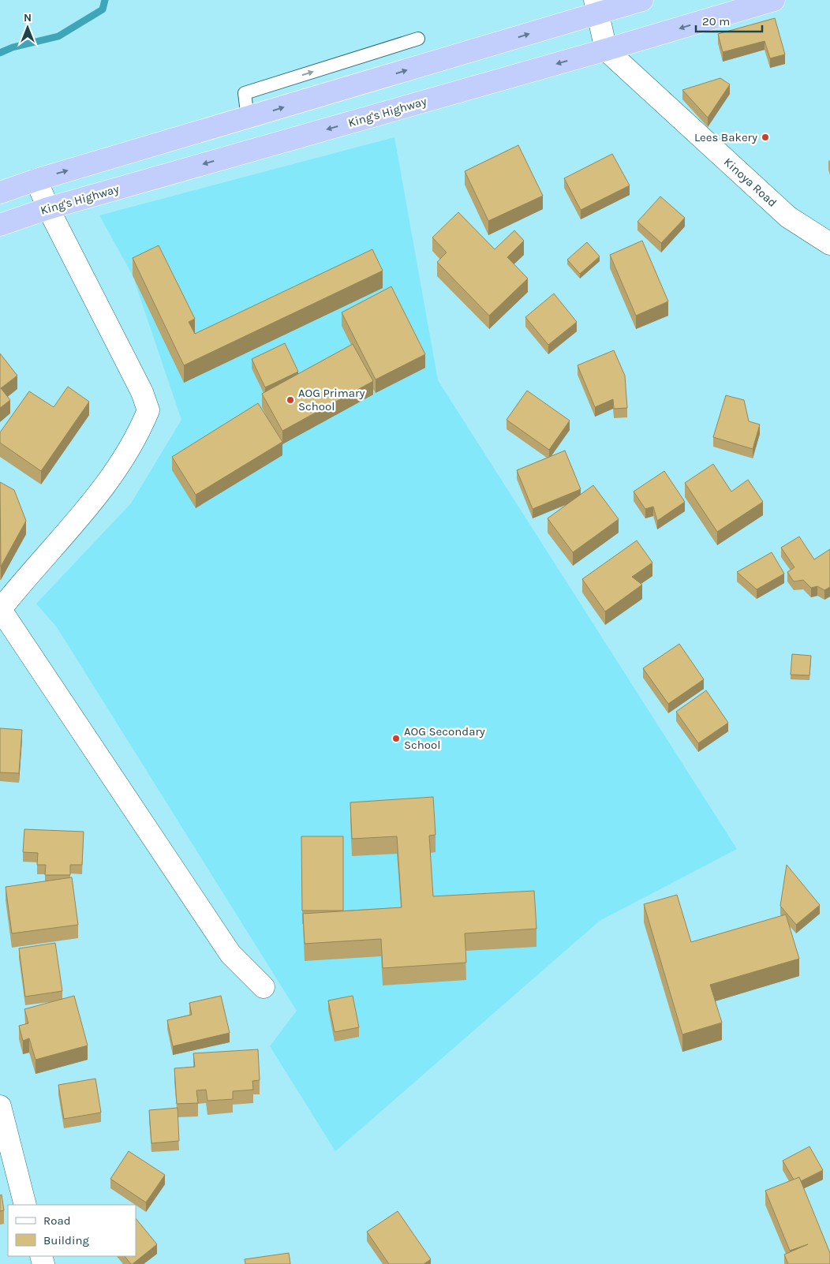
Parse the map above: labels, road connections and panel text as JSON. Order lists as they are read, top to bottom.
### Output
{
  "streets": {
    "highway": ["King's Highway"],
    "street": ["Kinoya Road"]
  },
  "crossings": [
    ["King's Highway", "Kinoya Road"]
  ],
  "places": ["Lees Bakery", "AOG Primary School", "AOG Secondary School"],
  "legend": ["Road", "Building"],
  "scale_bar": "20 m",
  "north": "top"
}
